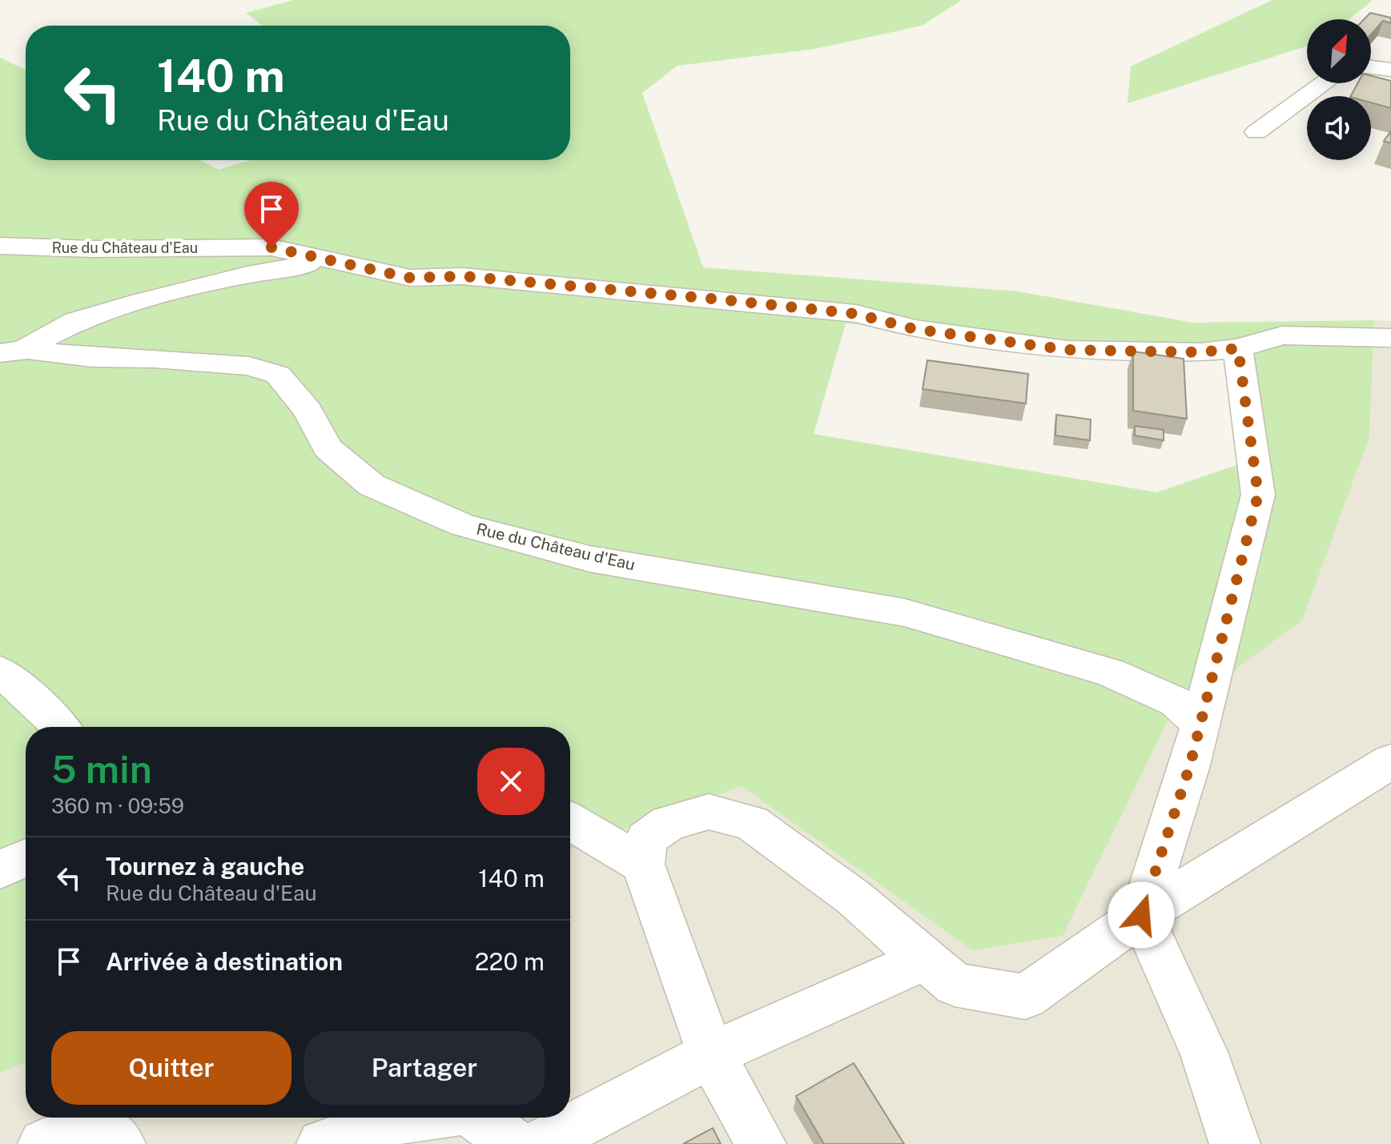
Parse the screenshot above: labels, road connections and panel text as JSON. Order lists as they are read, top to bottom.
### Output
{
  "streets": {
    "street": ["Rue du Château d'Eau"]
  },
  "north": "top right",
  "page": {
    "turn": ["140 m", "Rue du Château d'Eau"],
    "heading": ["5 min", "360 m · 09:59"],
    "list": [
      {
        "name": "Tournez à gauche",
        "note": "Rue du Château d'Eau",
        "value": "140 m"
      },
      {
        "name": "Arrivée à destination",
        "value": "220 m"
      }
    ],
    "buttons": ["Quitter", "Partager"]
  }
}
